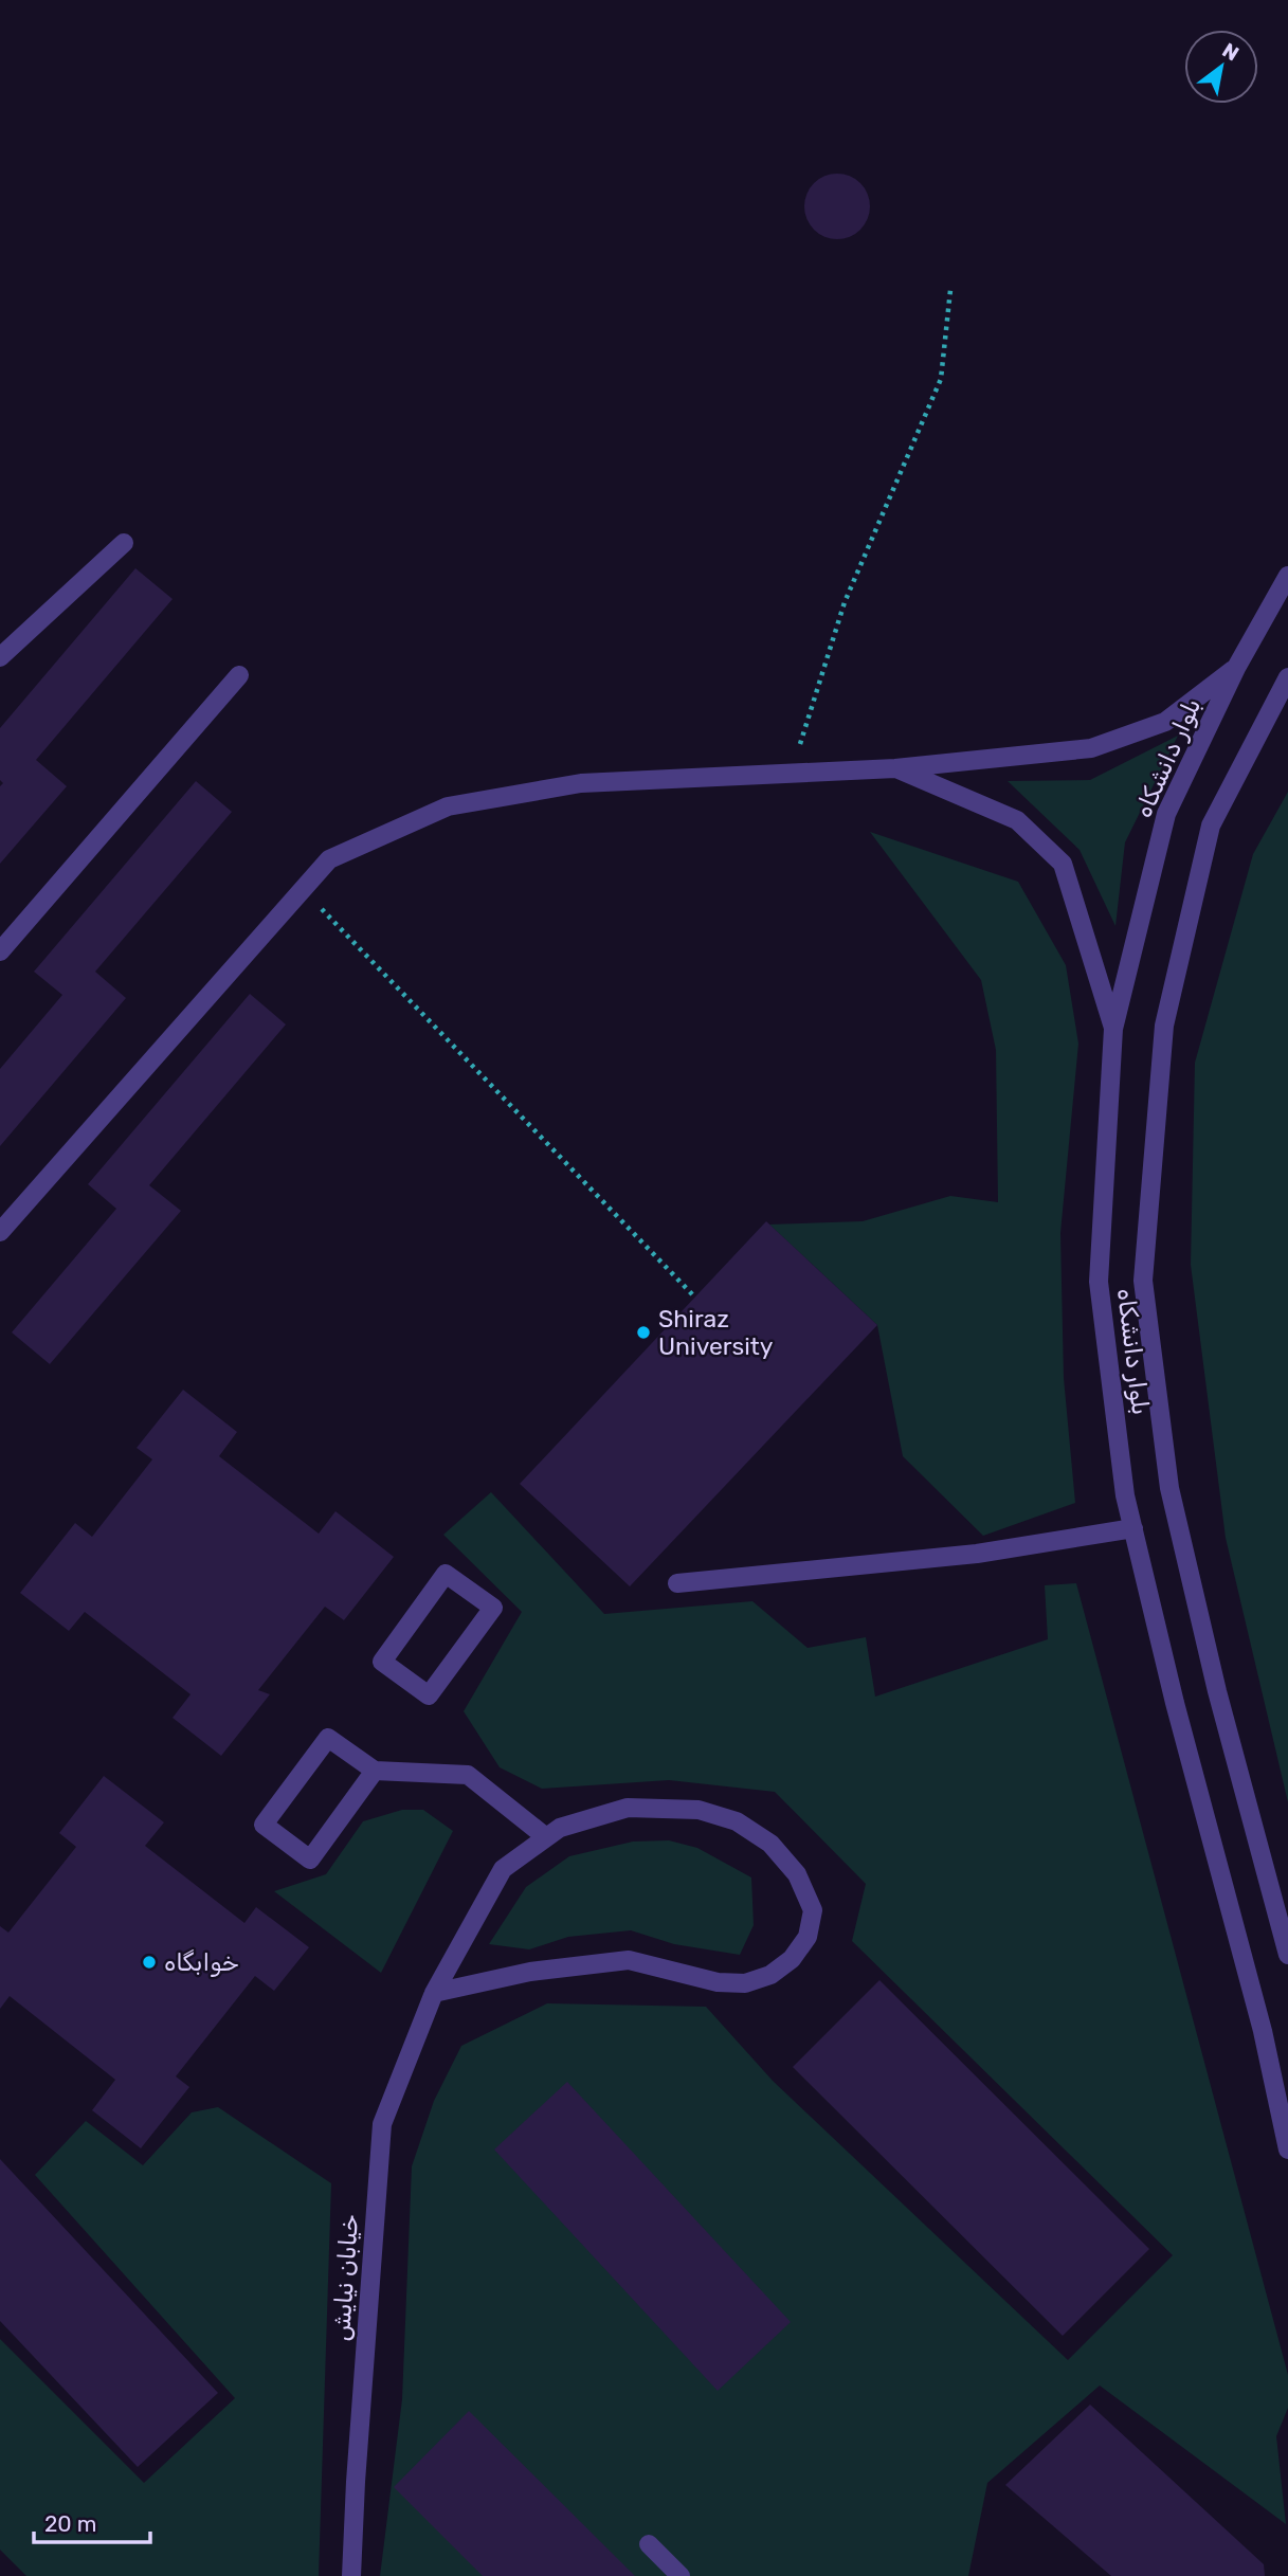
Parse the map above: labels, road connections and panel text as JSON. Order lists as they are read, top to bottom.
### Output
{
  "streets": {
    "street": ["بلوار دانشکاه", "خیابان نیایش"]
  },
  "places": ["Shiraz University", "خوابگاه"],
  "scale_bar": "20 m",
  "north": "top right"
}
